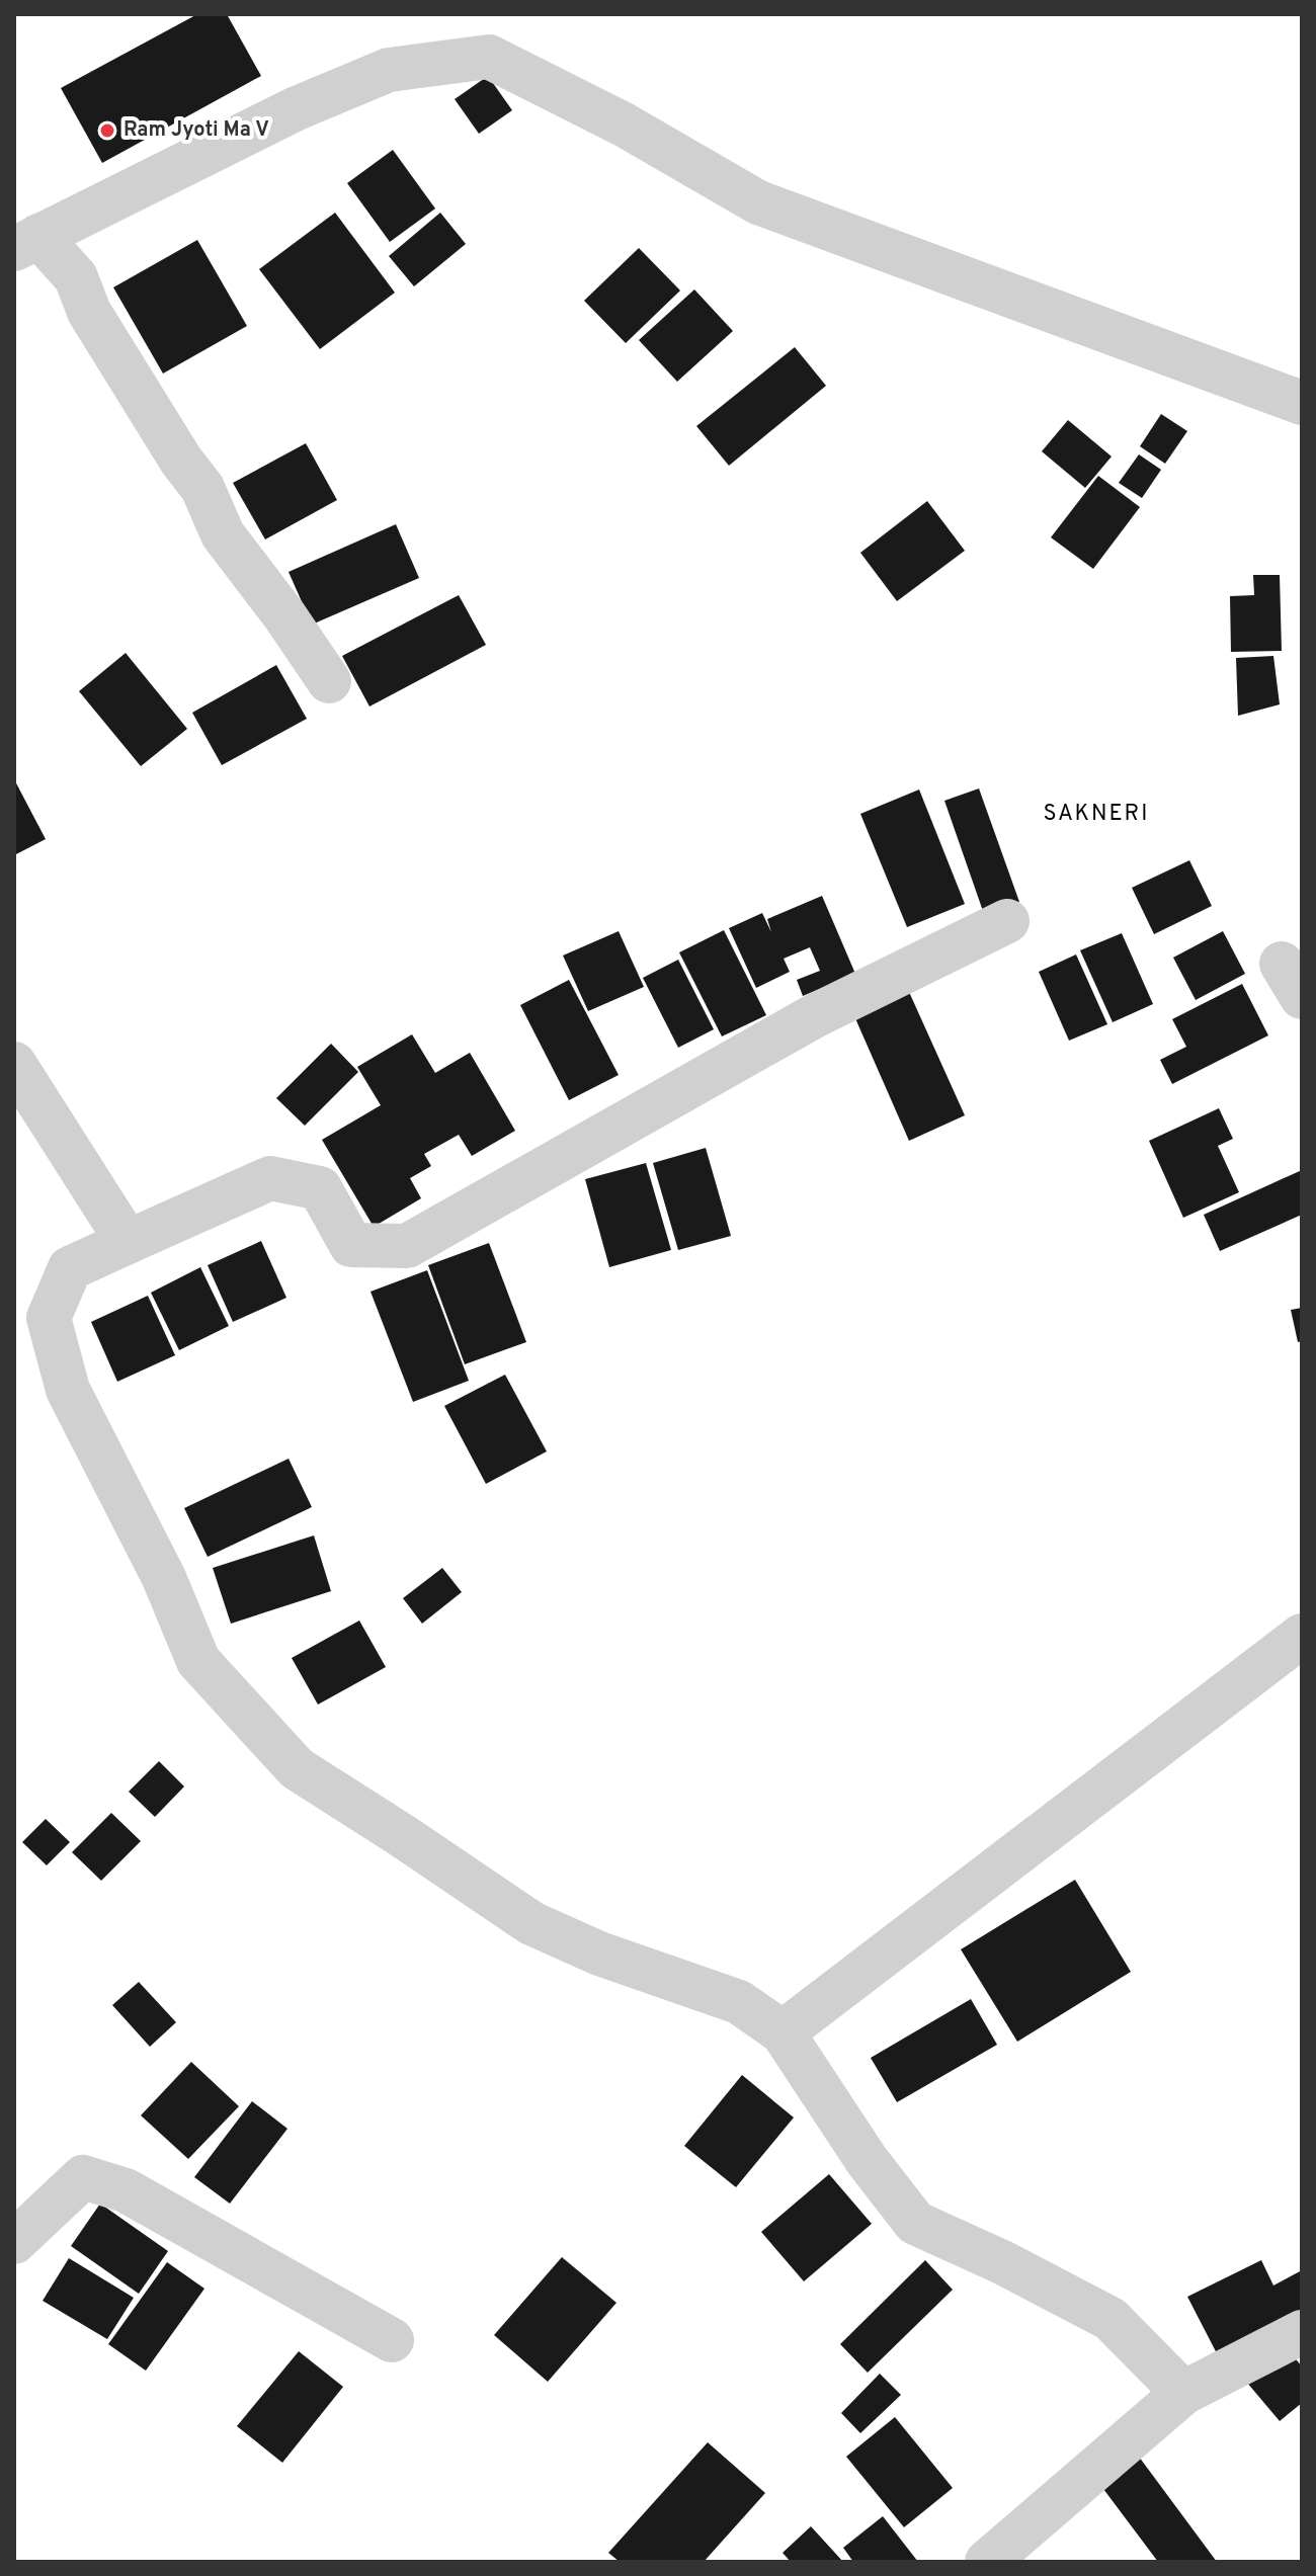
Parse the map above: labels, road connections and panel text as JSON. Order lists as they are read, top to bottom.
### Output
{
  "districts": ["SAKNERI"],
  "places": ["Ram Jyoti Ma V"]
}
